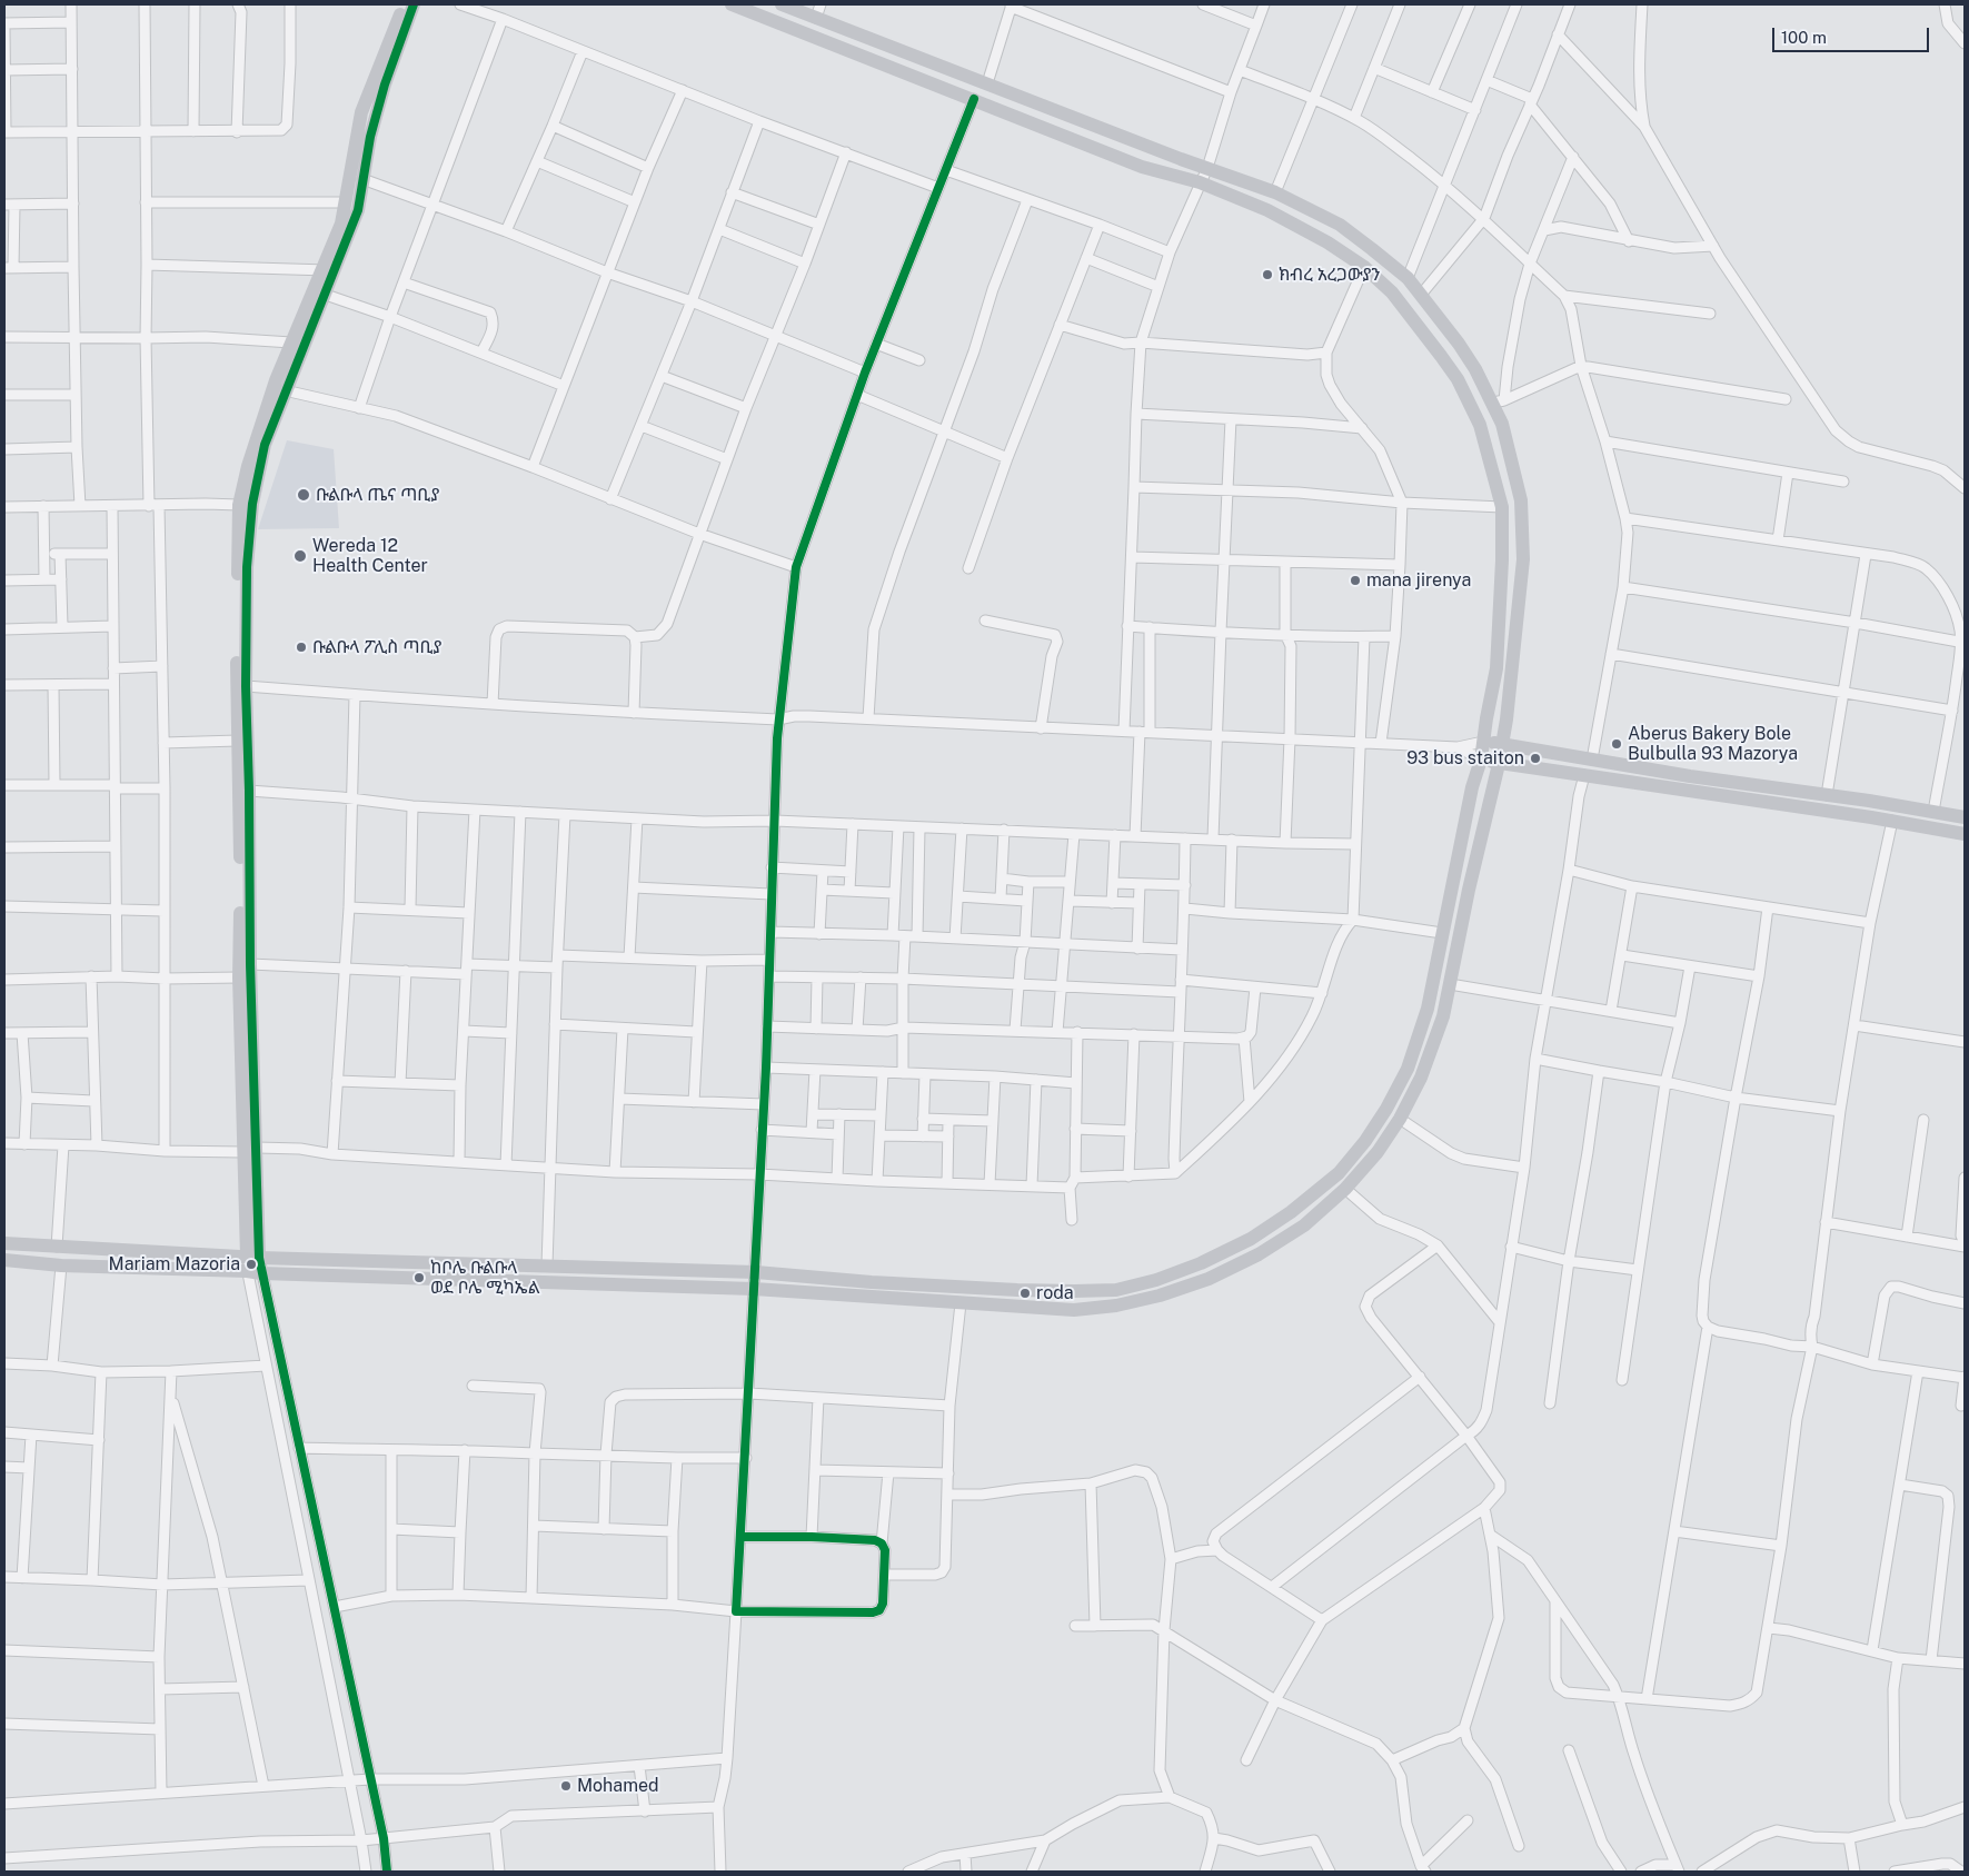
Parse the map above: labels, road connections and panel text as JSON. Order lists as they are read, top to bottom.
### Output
{
  "places": [
    "ክብረ አረጋውያን",
    "ቡልቡላ ጤና ጣቢያ",
    "Wereda 12 Health Center",
    "mana jirenya",
    "ቡልቡላ ፖሊስ ጣቢያ",
    "Aberus Bakery Bole Bulbulla 93 Mazorya",
    "93 bus staiton",
    "Mariam Mazoria",
    "ከቦሌ ቡልቡላ ወደ ቦሌ ሚካኤል",
    "roda",
    "Mohamed"
  ],
  "scale_bar": "100 m"
}
